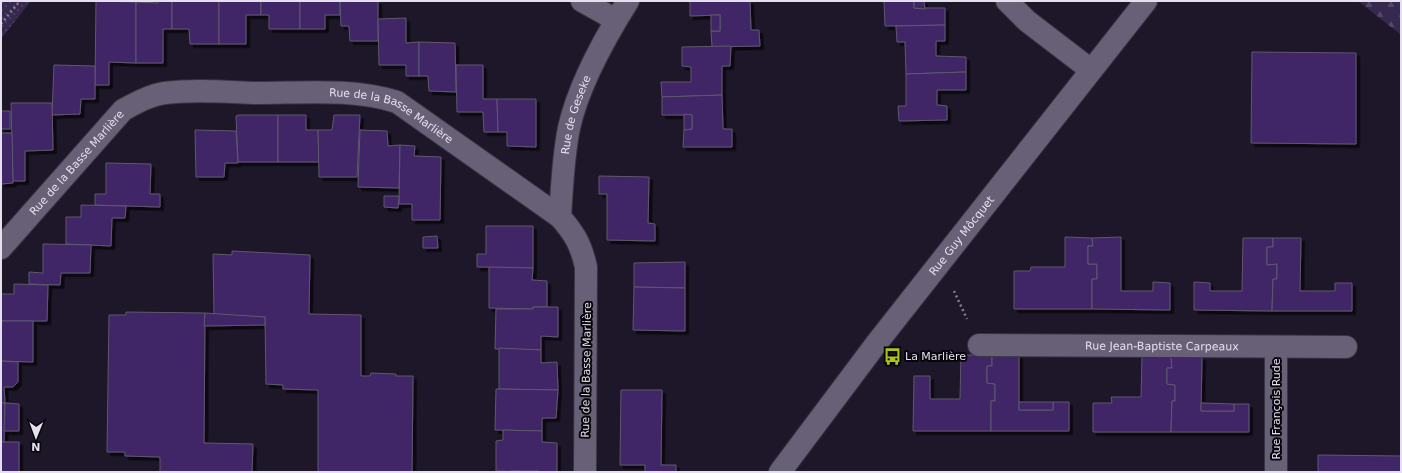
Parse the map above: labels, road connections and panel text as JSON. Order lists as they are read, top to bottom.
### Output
{
  "streets": {
    "street": [
      "Rue de Geseke",
      "Rue de la Basse Marlière",
      "Rue Guy Môcquet",
      "Rue Jean-Baptiste Carpeaux",
      "Rue François Rude"
    ]
  },
  "crossings": [
    ["Rue de Geseke", "Rue de la Basse Marlière"],
    ["Rue Jean-Baptiste Carpeaux", "Rue François Rude"]
  ],
  "places": {
    "bus stop": ["La Marlière"]
  },
  "north": "bottom"
}
